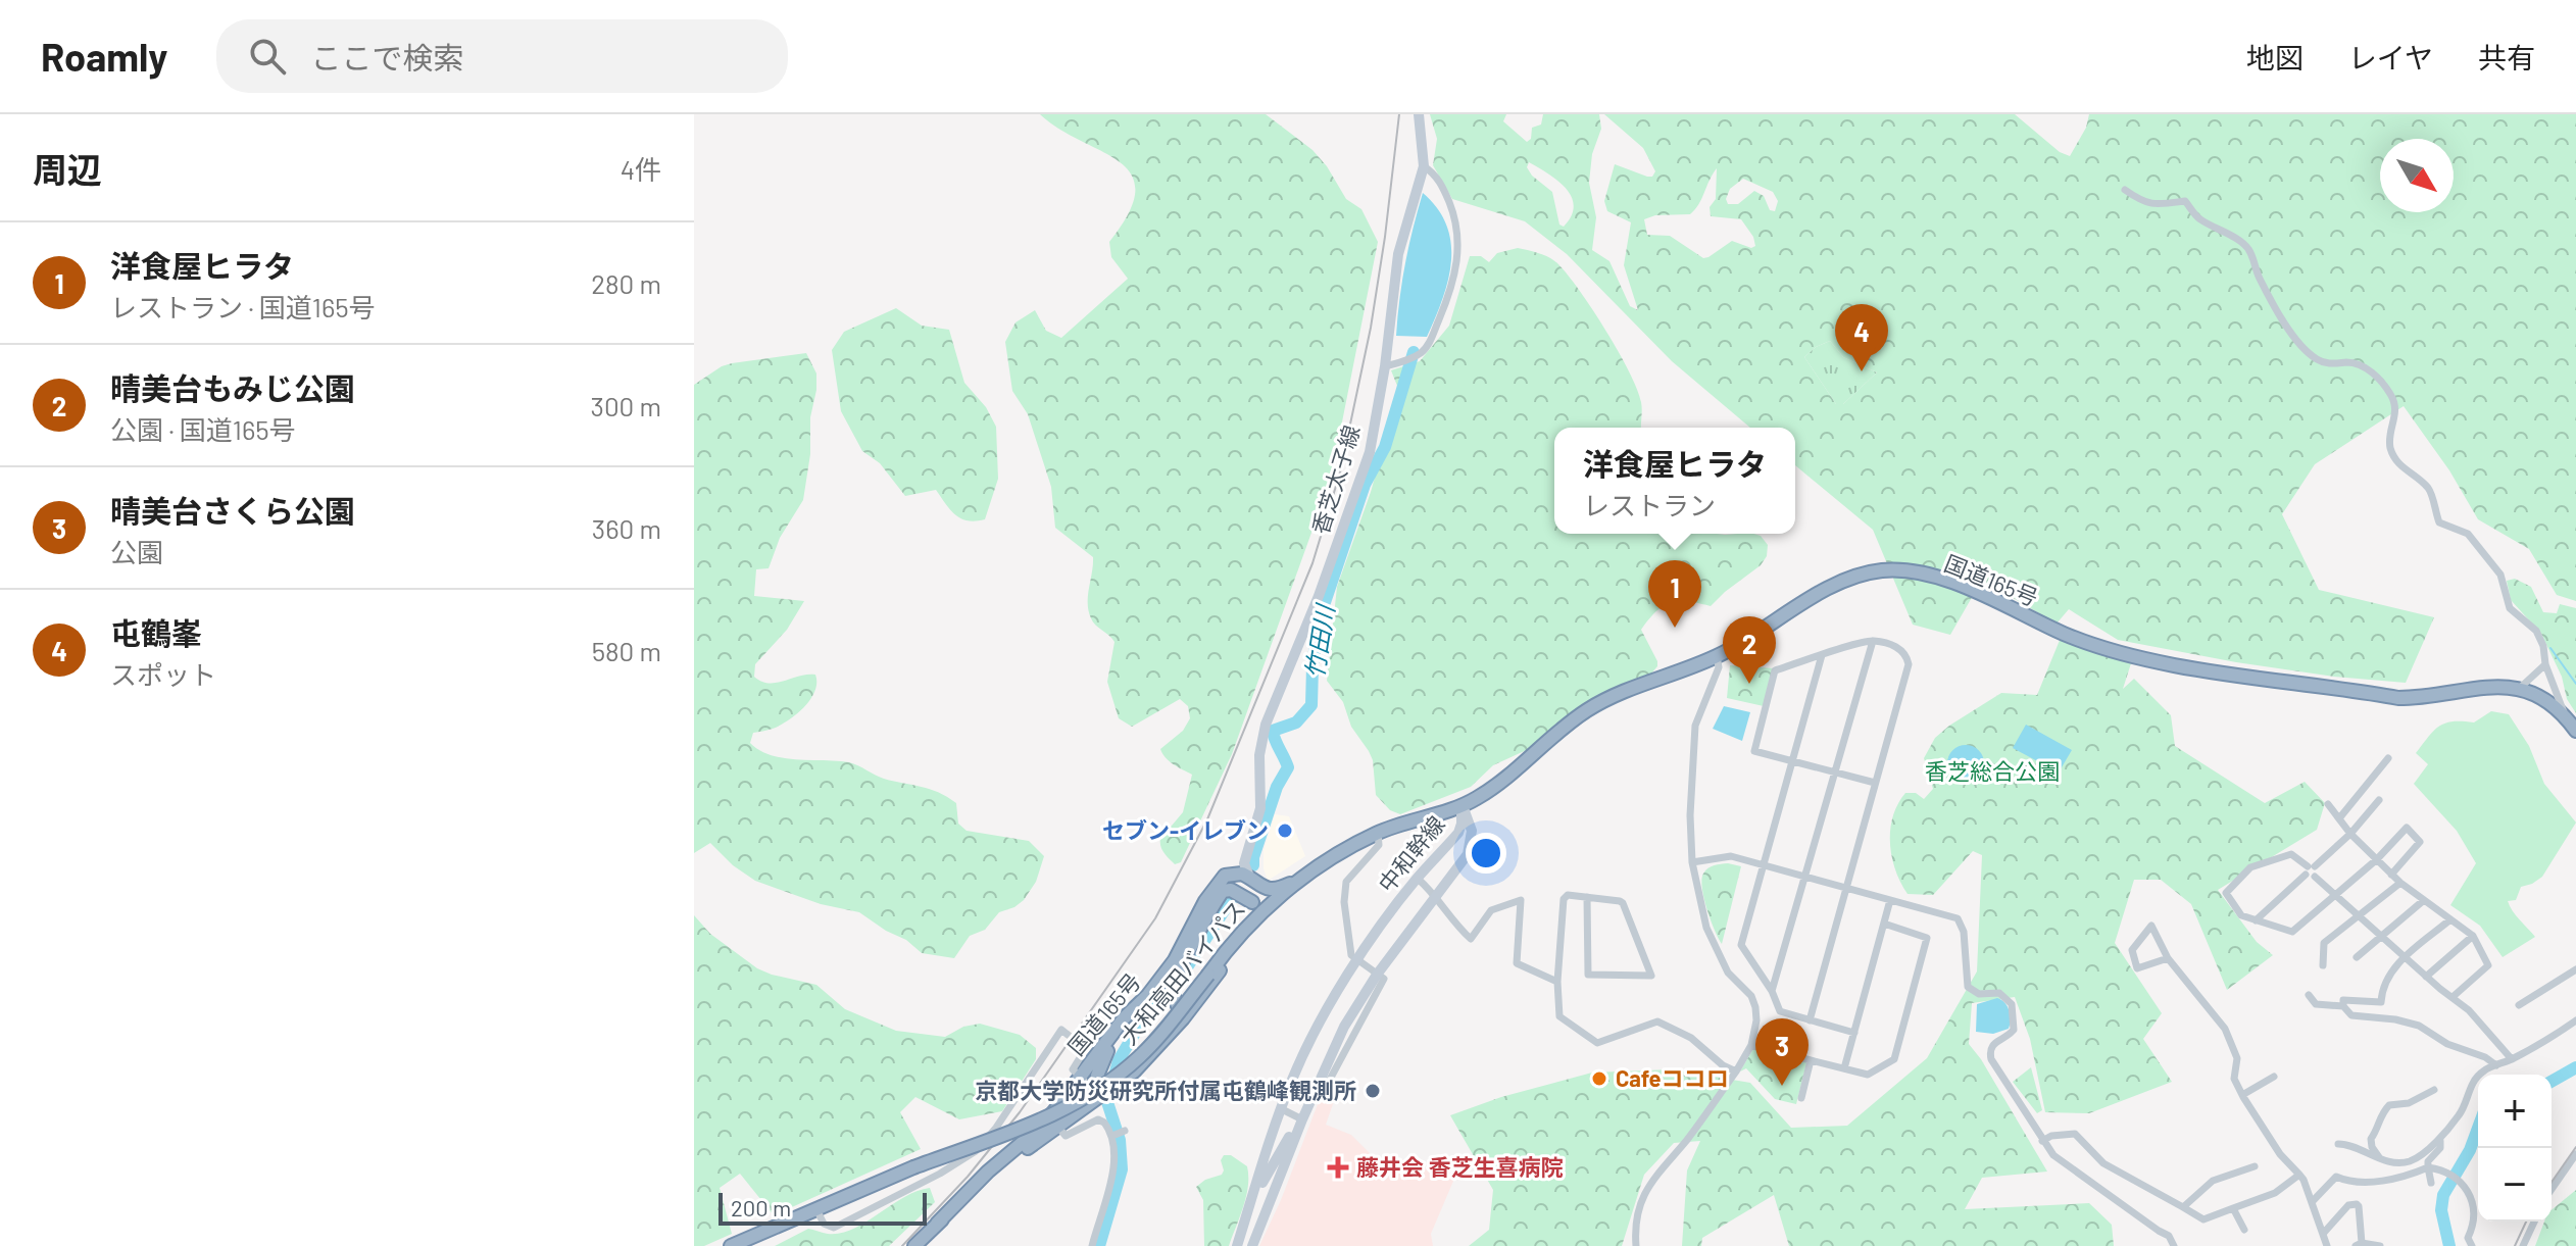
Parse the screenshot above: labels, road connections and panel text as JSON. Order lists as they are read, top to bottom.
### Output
{
  "streets": {
    "highway": ["国道165号", "大和高田バイパス"],
    "main road": ["香芝太子線", "中和幹線"]
  },
  "crossings": [
    ["香芝太子線", "国道165号"],
    ["国道165号", "中和幹線"],
    ["国道165号", "大和高田バイパス"]
  ],
  "water": ["竹田川"],
  "parks": ["香芝総合公園"],
  "places": {
    "other": ["セブン-イレブン", "Cafeココロ", "京都大学防災研究所付属屯鶴峰観測所"],
    "health": ["藤井会 香芝生喜病院"]
  },
  "scale_bar": "200 m",
  "north": "bottom right",
  "page": {
    "header": "Roamly",
    "search": "ここで検索",
    "nav": ["地図", "レイヤ", "共有"],
    "heading": ["周辺", "4件"],
    "list": [
      {
        "mark": "1",
        "name": "洋食屋ヒラタ",
        "note": "レストラン · 国道165号",
        "value": "280 m"
      },
      {
        "mark": "2",
        "name": "晴美台もみじ公園",
        "note": "公園 · 国道165号",
        "value": "300 m"
      },
      {
        "mark": "3",
        "name": "晴美台さくら公園",
        "note": "公園",
        "value": "360 m"
      },
      {
        "mark": "4",
        "name": "屯鶴峯",
        "note": "スポット",
        "value": "580 m"
      }
    ],
    "pins": [
      "4",
      "1",
      "2",
      "3"
    ],
    "popup": ["洋食屋ヒラタ", "レストラン"],
    "map_buttons": ["+", "−"],
    "scale": "200 m"
  }
}
